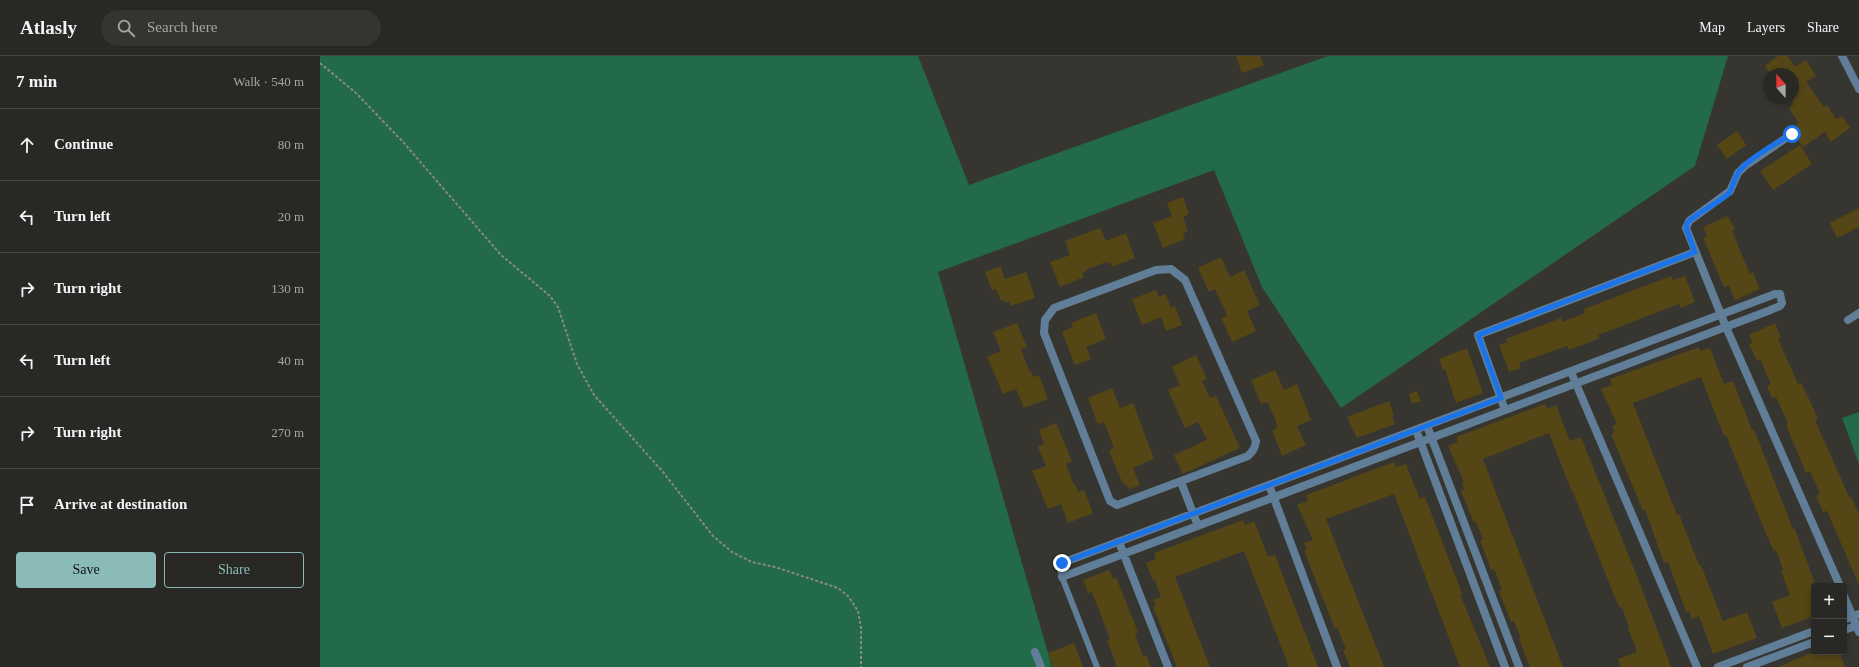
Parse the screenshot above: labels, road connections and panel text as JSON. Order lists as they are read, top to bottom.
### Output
{
  "north": "top",
  "page": {
    "header": "Atlasly",
    "search": "Search here",
    "nav": ["Map", "Layers", "Share"],
    "heading": ["7 min", "Walk · 540 m"],
    "list": [
      ["Continue", "80 m"],
      ["Turn left", "20 m"],
      ["Turn right", "130 m"],
      ["Turn left", "40 m"],
      ["Turn right", "270 m"],
      "Arrive at destination"
    ],
    "buttons": ["Save", "Share"],
    "map_buttons": ["+", "−"]
  }
}
